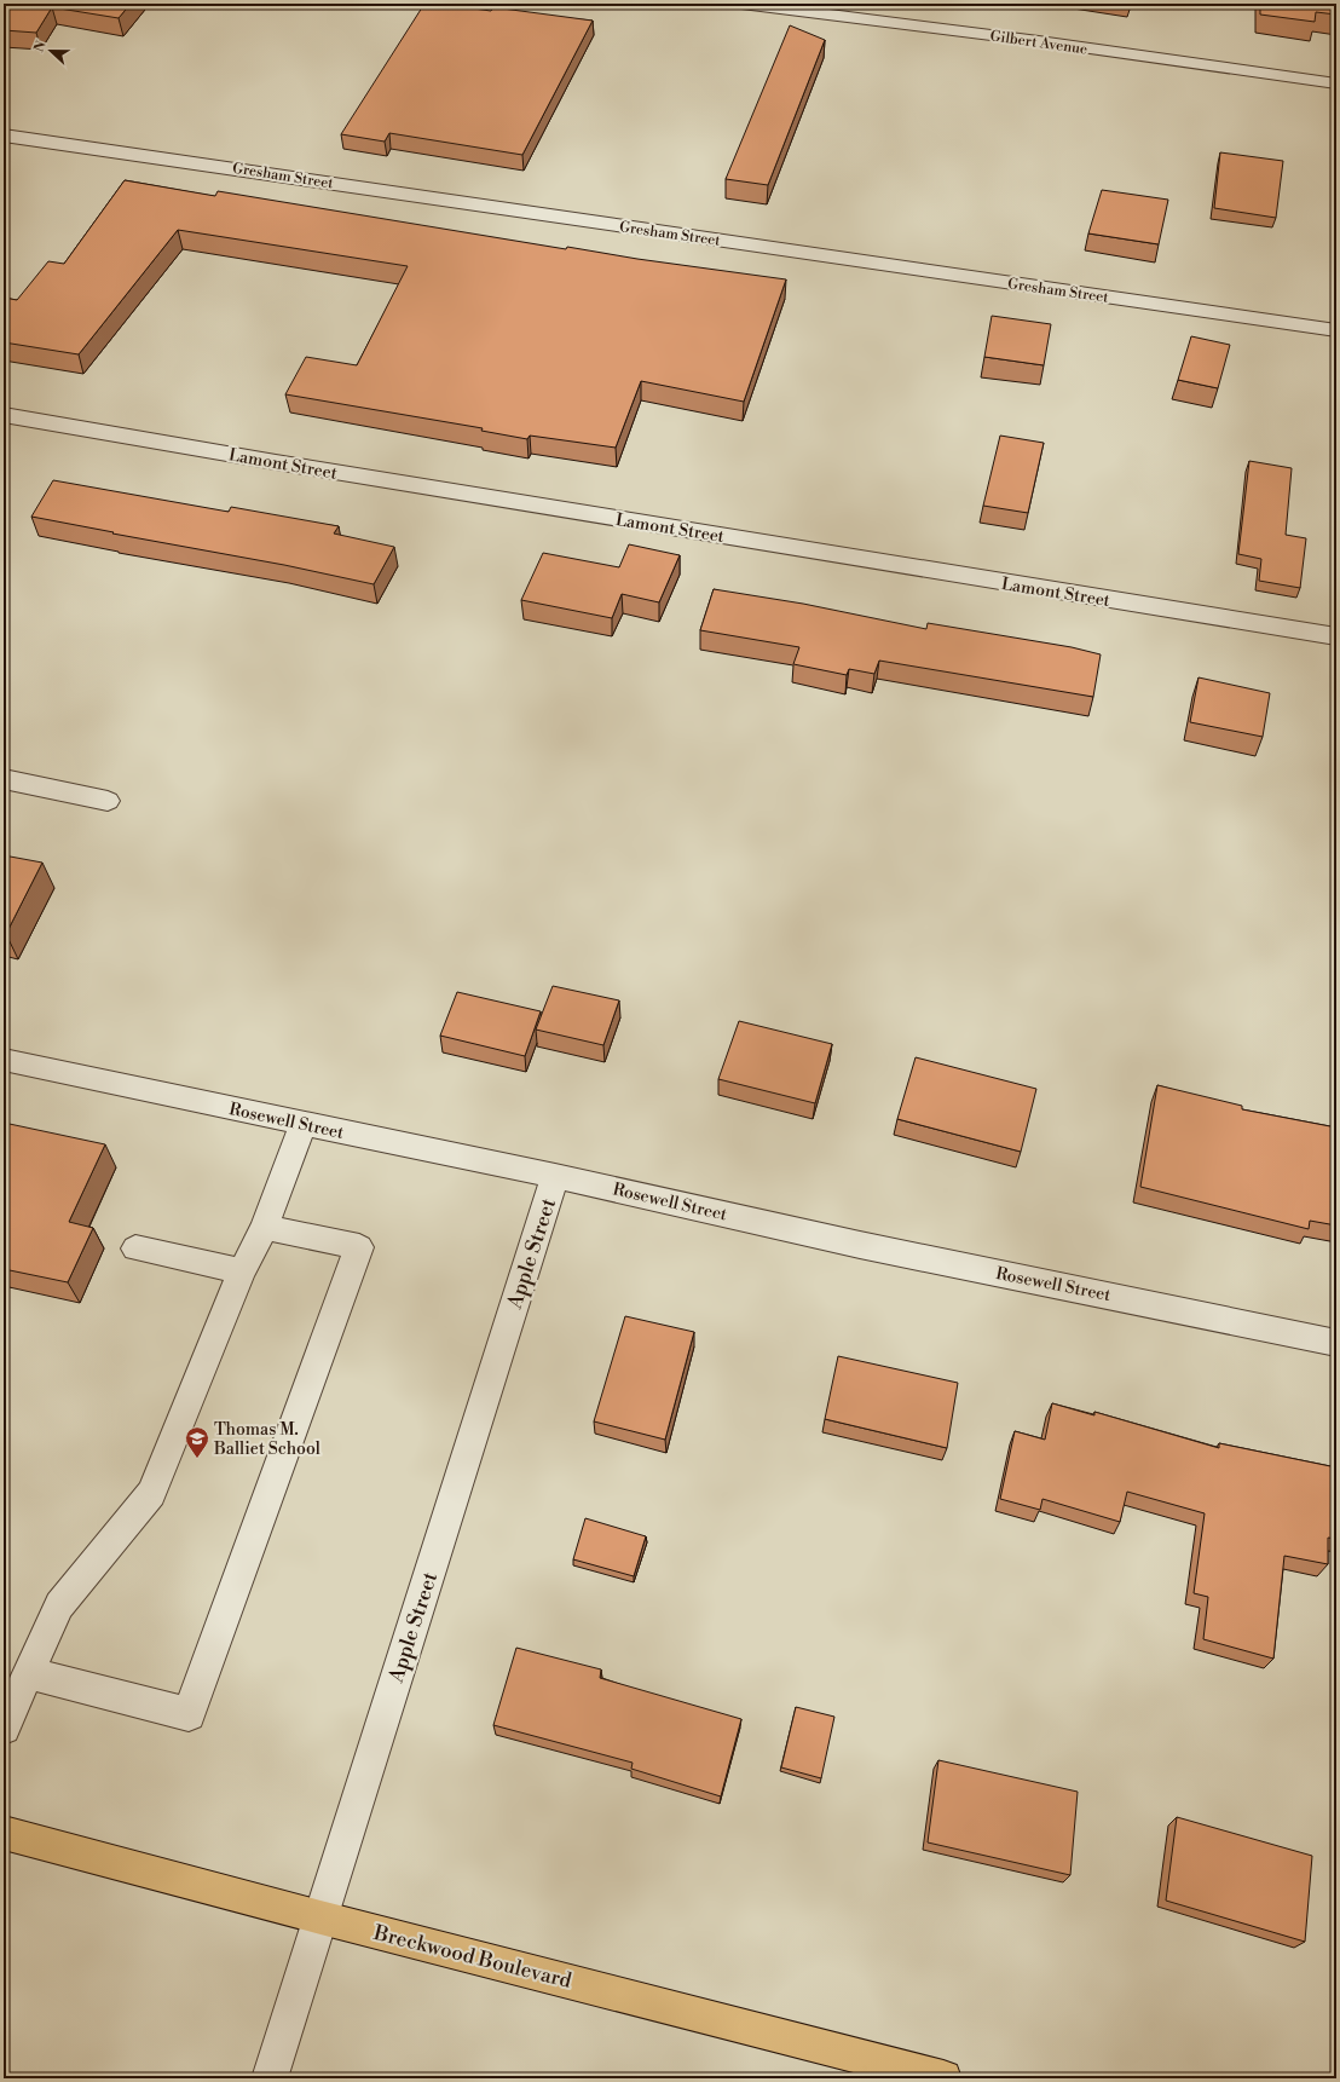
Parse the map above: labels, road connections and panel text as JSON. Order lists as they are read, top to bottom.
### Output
{
  "streets": {
    "main road": ["Breckwood Boulevard"],
    "street": [
      "Gilbert Avenue",
      "Gresham Street",
      "Lamont Street",
      "Rosewell Street",
      "Apple Street"
    ]
  },
  "crossings": [
    ["Rosewell Street", "Apple Street"],
    ["Apple Street", "Breckwood Boulevard"]
  ],
  "places": {
    "school or university": ["Thomas M. Balliet School"]
  },
  "north": "left"
}
